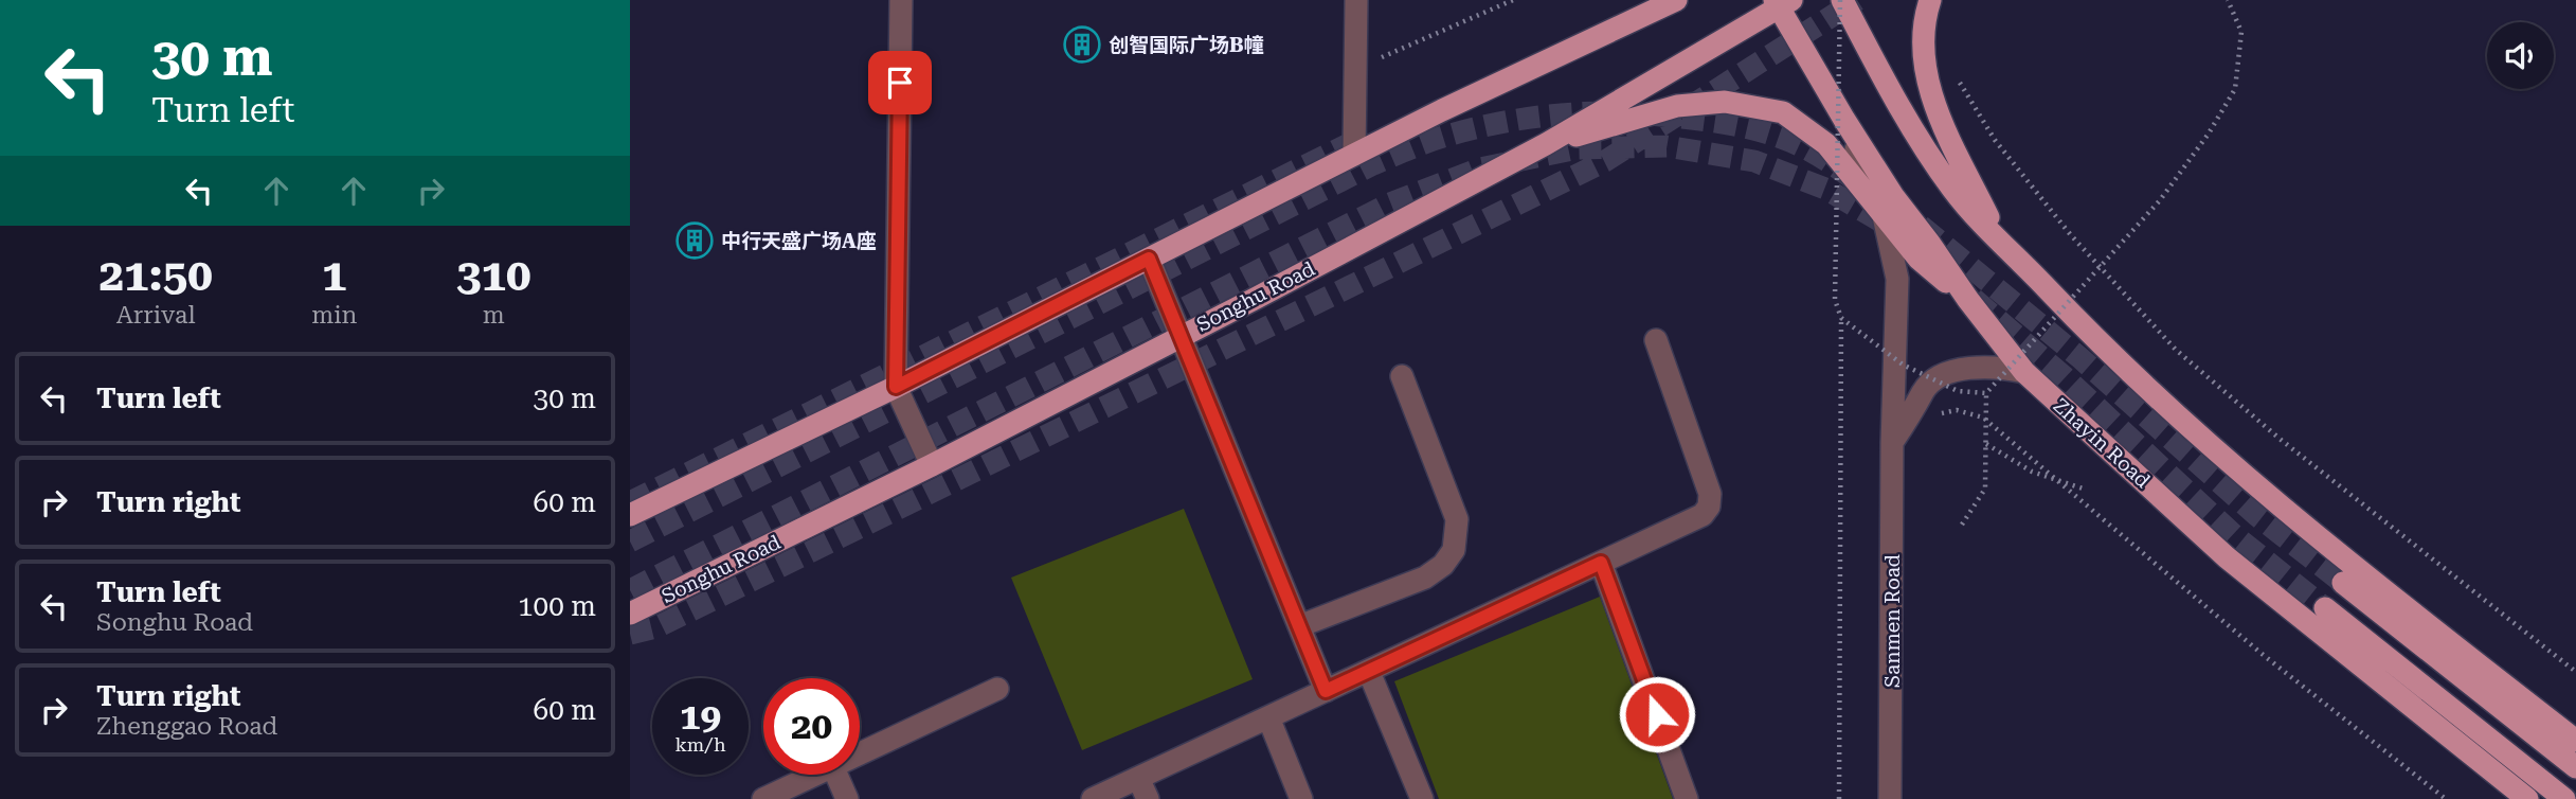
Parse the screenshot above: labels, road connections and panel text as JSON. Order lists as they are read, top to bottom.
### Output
{
  "streets": {
    "main road": ["Songhu Road", "Zhayin Road"],
    "street": ["Sanmen Road"]
  },
  "crossings": [
    ["Songhu Road", "Zhayin Road"],
    ["Zhayin Road", "Sanmen Road"]
  ],
  "places": {
    "building": ["创智国际广场B幢", "中行天盛广场A座"]
  },
  "page": {
    "turn": ["30 m", "Turn left"],
    "eta": [
      "21:50",
      "Arrival",
      "1",
      "min",
      "310",
      "m"
    ],
    "list": [
      {
        "name": "Turn left",
        "value": "30 m"
      },
      {
        "name": "Turn right",
        "value": "60 m"
      },
      {
        "name": "Turn left",
        "note": "Songhu Road",
        "value": "100 m"
      },
      {
        "name": "Turn right",
        "note": "Zhenggao Road",
        "value": "60 m"
      }
    ],
    "speed": "19 km/h",
    "limit": "20"
  }
}
